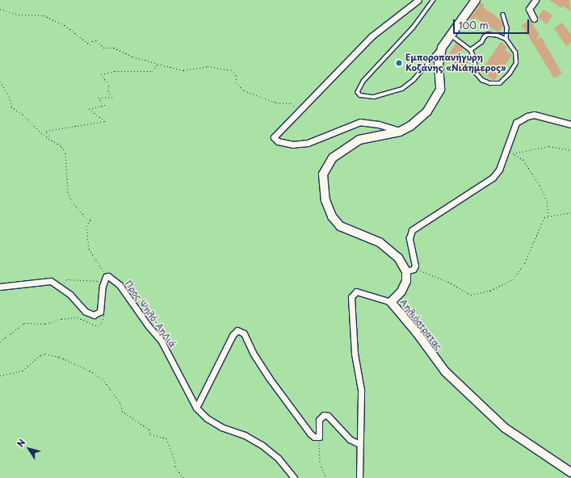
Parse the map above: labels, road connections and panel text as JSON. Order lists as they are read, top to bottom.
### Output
{
  "streets": {
    "street": ["Προς Ψηλό-ΑηΛιά", "Αηλιόστρατας"]
  },
  "places": ["Εμποροπανήγυρη Κοζάνης «Νιάημερος»"],
  "scale_bar": "100 m",
  "north": "top left"
}
